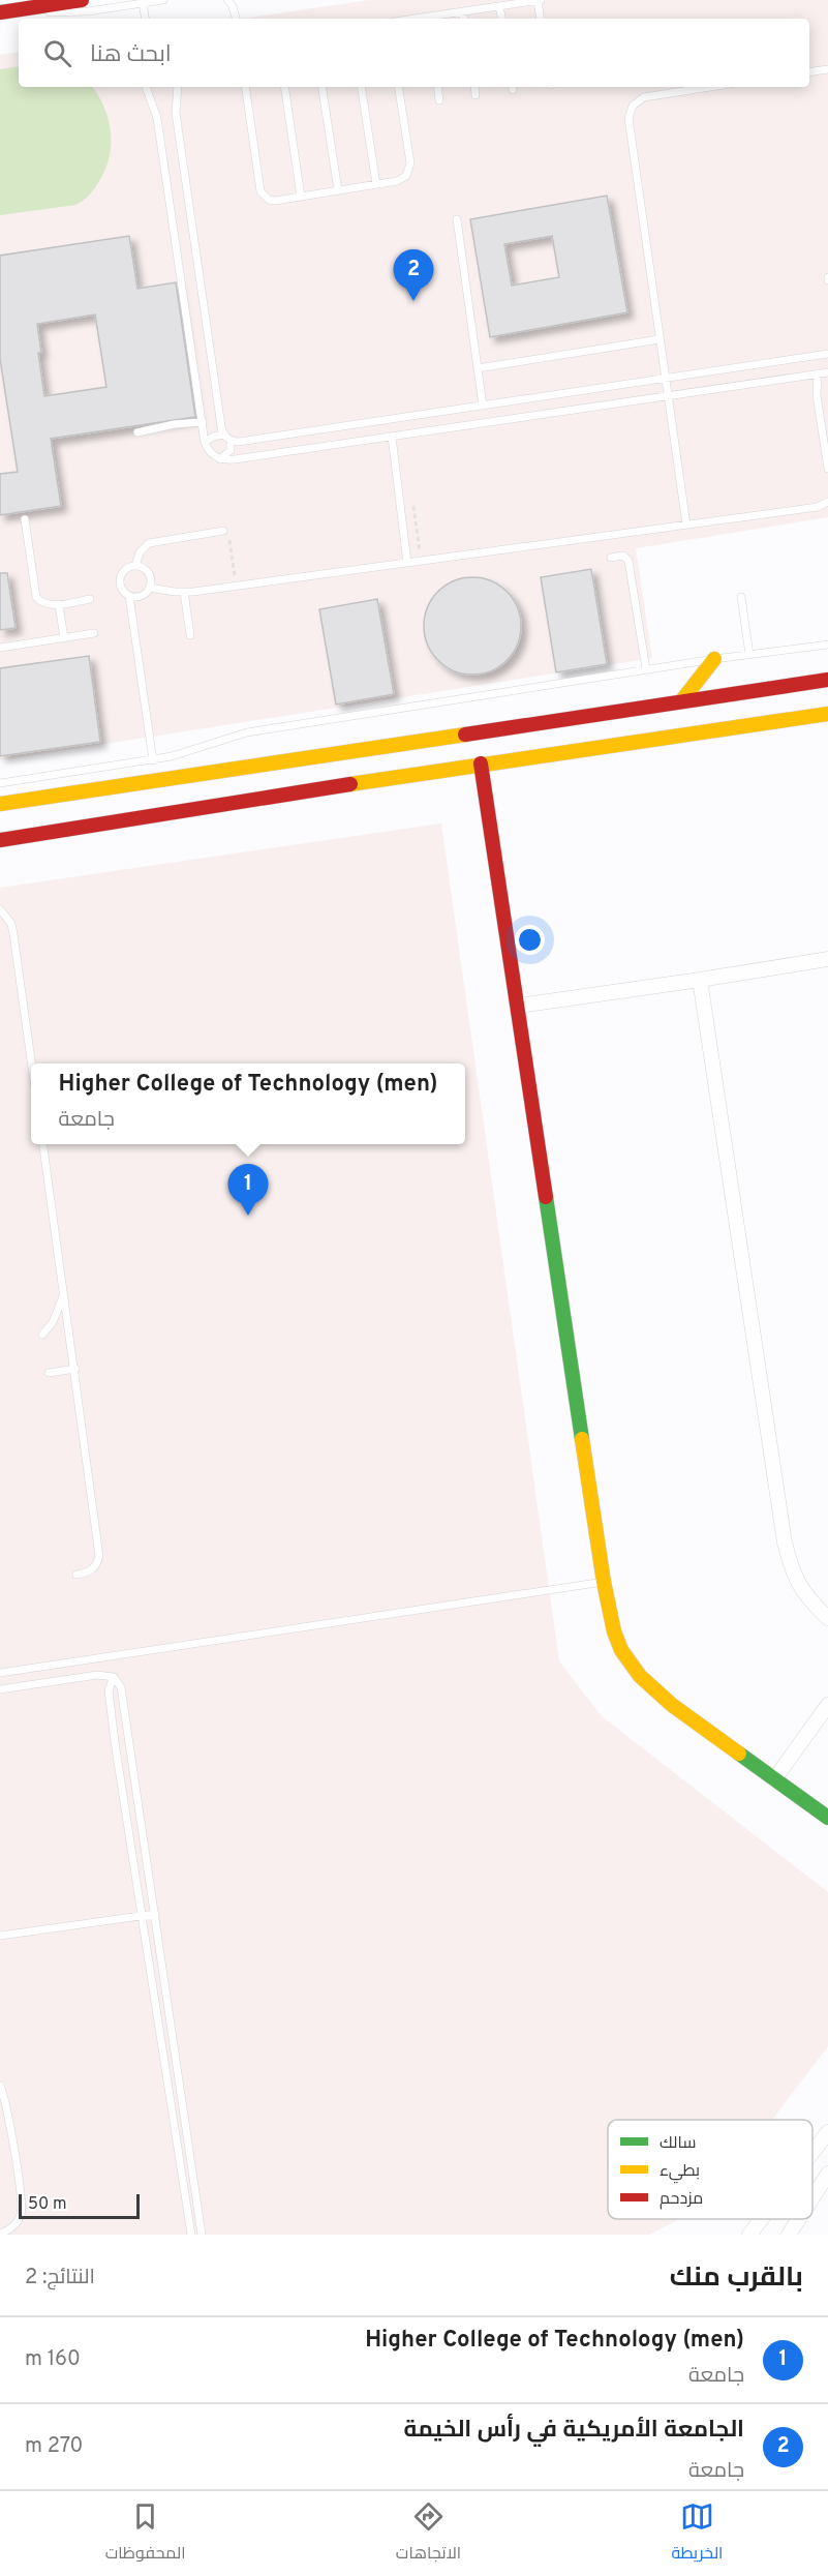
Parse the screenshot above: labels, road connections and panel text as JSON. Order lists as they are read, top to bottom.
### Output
{
  "legend": ["سالك", "بطيء", "مزدحم"],
  "scale_bar": "50 m",
  "page": {
    "search": "ابحث هنا",
    "pins": ["2", "1"],
    "popup": ["Higher College of Technology (men)", "جامعة"],
    "scale": "50 m",
    "heading": ["بالقرب منك", "النتائج: 2"],
    "list": [
      {
        "mark": "1",
        "name": "Higher College of Technology (men)",
        "note": "جامعة",
        "value": "160 m"
      },
      {
        "mark": "2",
        "name": "الجامعة الأمريكية في رأس الخيمة",
        "note": "جامعة",
        "value": "270 m"
      }
    ],
    "nav": ["الخريطة", "الاتجاهات", "المحفوظات"]
  }
}
